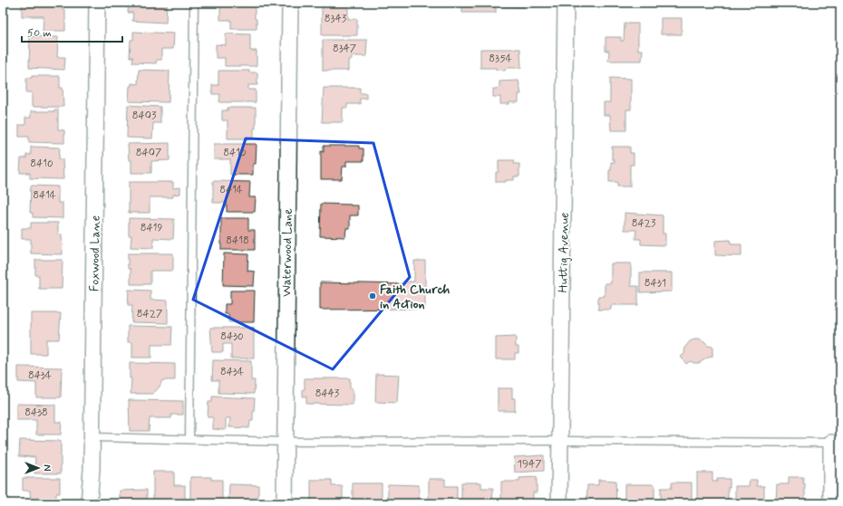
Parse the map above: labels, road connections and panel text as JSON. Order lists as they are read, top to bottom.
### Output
{
  "streets": {
    "street": ["Waterwood Lane", "Huttig Avenue", "Foxwood Lane"]
  },
  "places": ["Faith Church in Action"],
  "house_numbers": [
    "8343",
    "8347",
    "8354",
    "8403",
    "8407",
    "8410",
    "8410",
    "8414",
    "8414",
    "8423",
    "8419",
    "8418",
    "8431",
    "8427",
    "8430",
    "8434",
    "8434",
    "8443",
    "8438",
    "1947"
  ],
  "scale_bar": "50 m",
  "north": "right"
}
